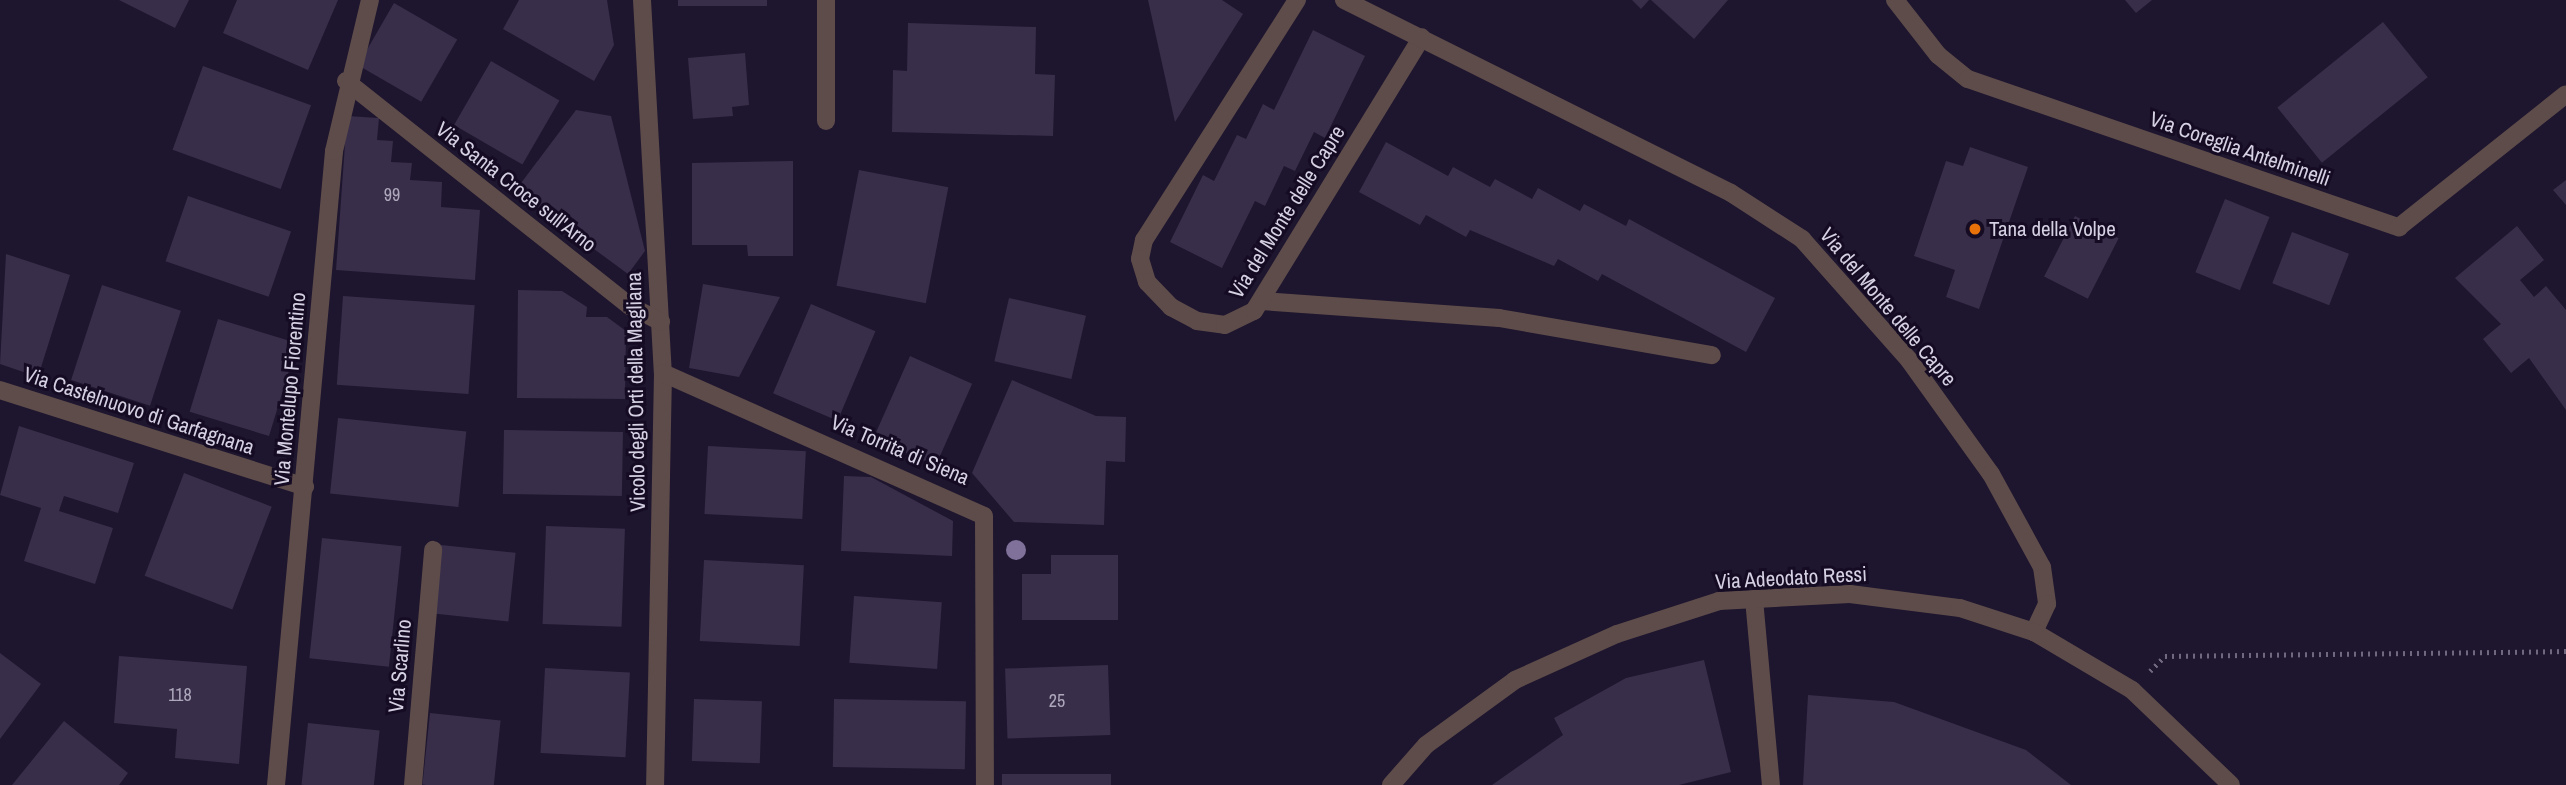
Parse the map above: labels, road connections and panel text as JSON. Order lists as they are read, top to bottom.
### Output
{
  "streets": {
    "street": [
      "Via Coreglia Antelminelli",
      "Via Santa Croce sull'Arno",
      "Via del Monte delle Capre",
      "Via Montelupo Fiorentino",
      "Vicolo degli Orti della Magliana",
      "Via Castelnuovo di Garfagnana",
      "Via Torrita di Siena",
      "Via Adeodato Ressi",
      "Via Scarlino"
    ]
  },
  "crossings": [
    ["Via Santa Croce sull'Arno", "Via Montelupo Fiorentino"],
    ["Via Santa Croce sull'Arno", "Vicolo degli Orti della Magliana"],
    ["Via del Monte delle Capre", "Via Adeodato Ressi"],
    ["Via Montelupo Fiorentino", "Via Castelnuovo di Garfagnana"],
    ["Vicolo degli Orti della Magliana", "Via Torrita di Siena"]
  ],
  "places": ["Tana della Volpe"],
  "house_numbers": ["99", "118", "25"]
}
